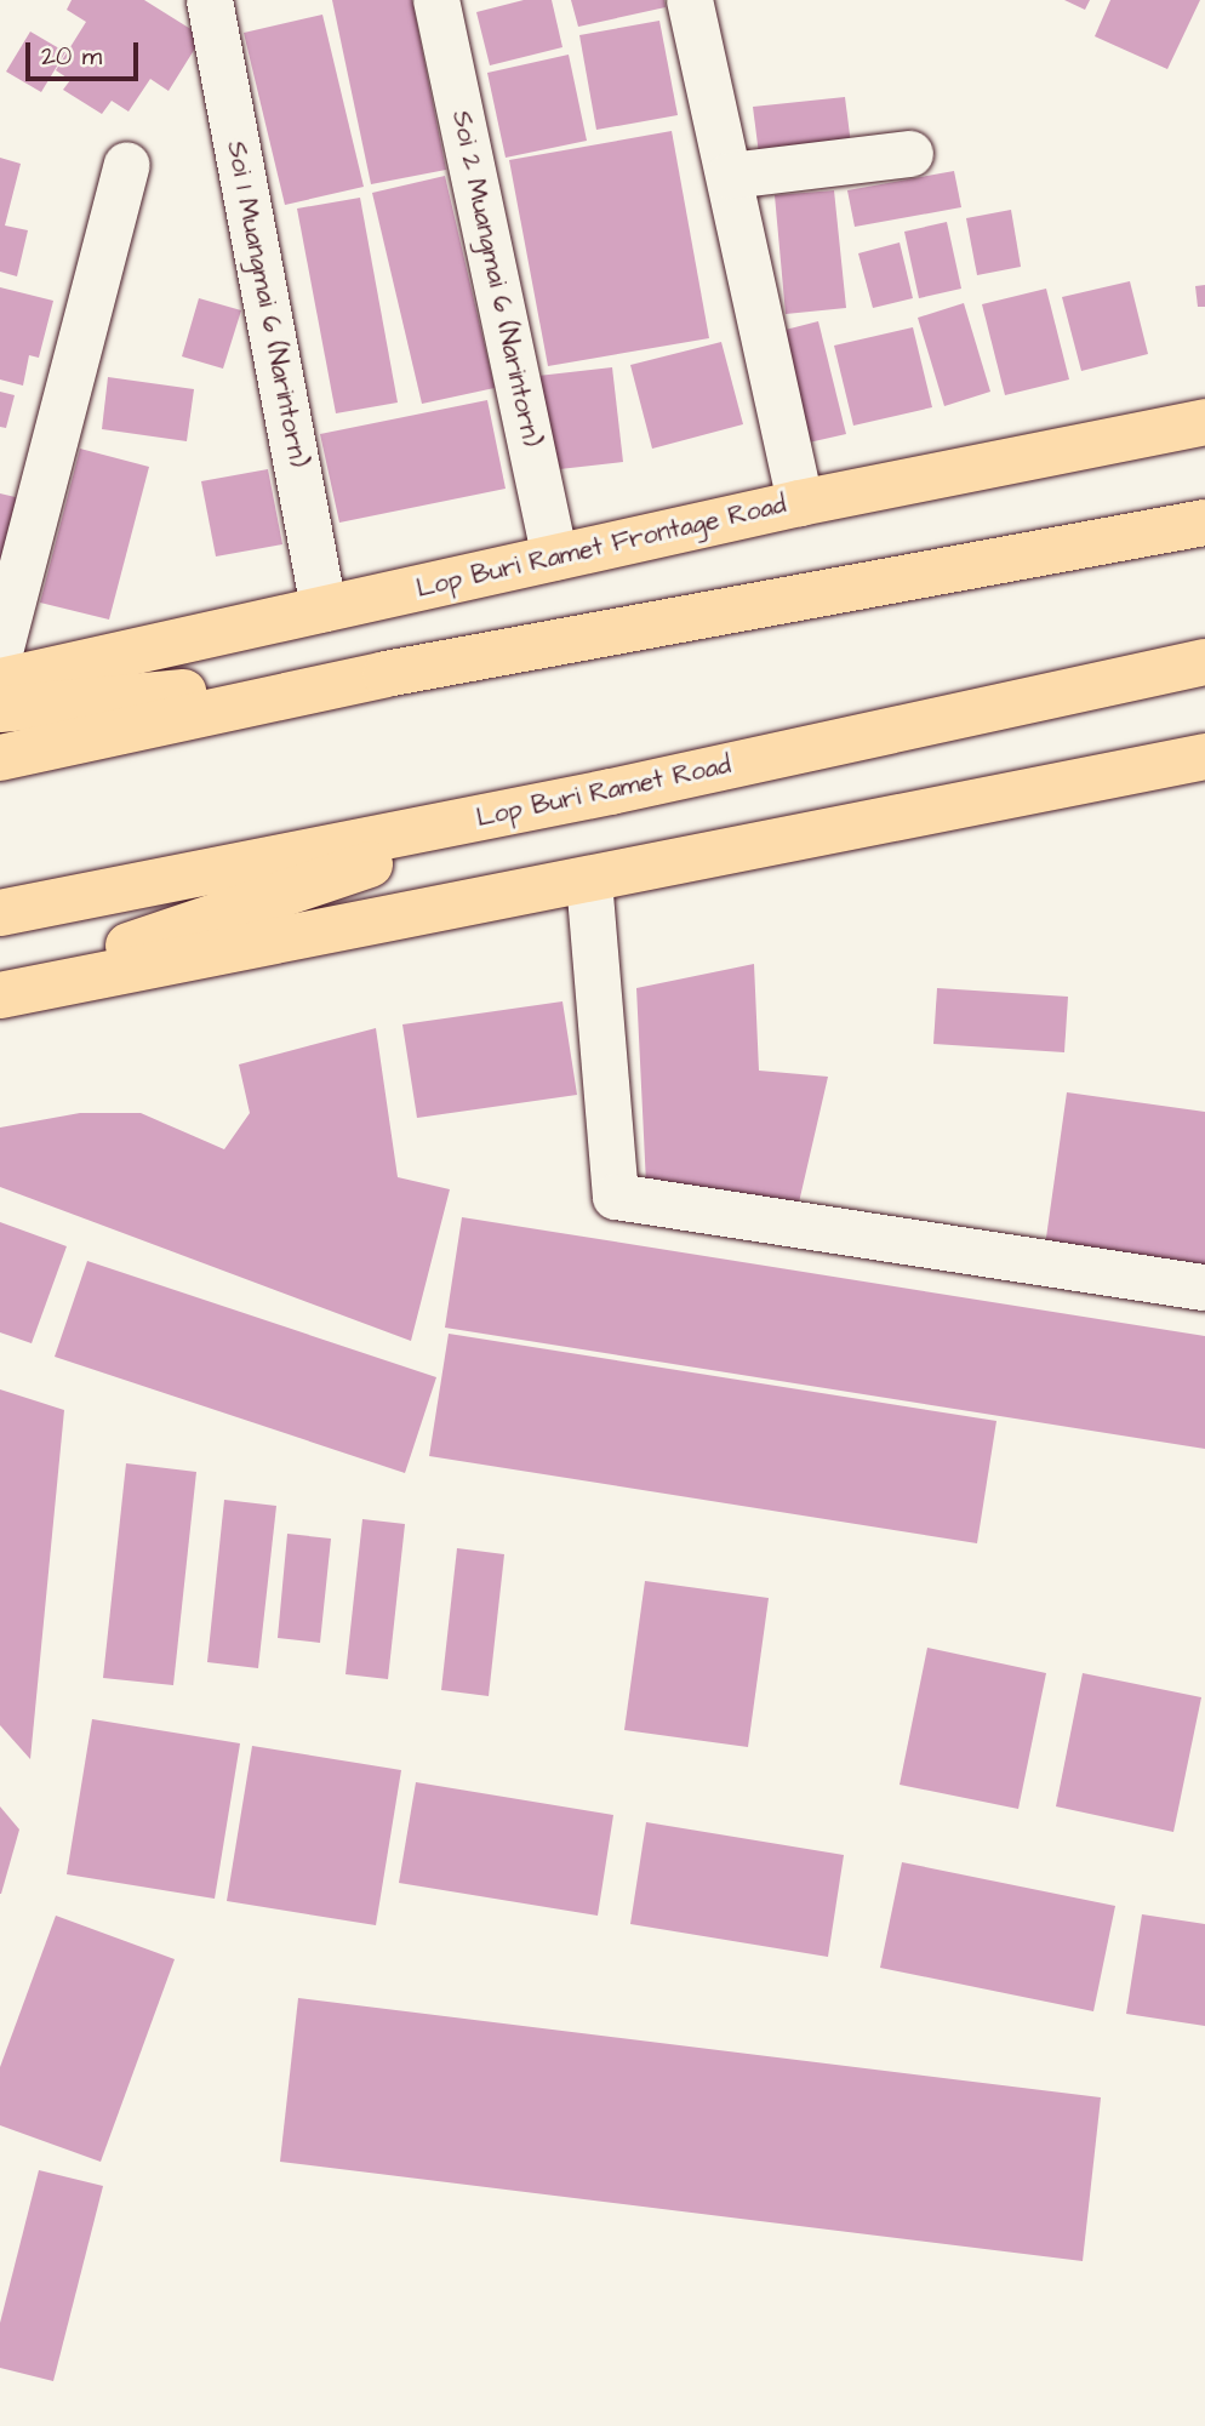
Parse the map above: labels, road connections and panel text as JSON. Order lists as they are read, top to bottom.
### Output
{
  "streets": {
    "main road": ["Lop Buri Ramet Frontage Road", "Lop Buri Ramet Road"],
    "street": ["Soi 2 Muangmai 6 (Narintorn)", "Soi 1 Muangmai 6 (Narintorn)"]
  },
  "crossings": [
    ["Soi 2 Muangmai 6 (Narintorn)", "Lop Buri Ramet Frontage Road"],
    ["Soi 1 Muangmai 6 (Narintorn)", "Lop Buri Ramet Frontage Road"]
  ],
  "scale_bar": "20 m"
}
